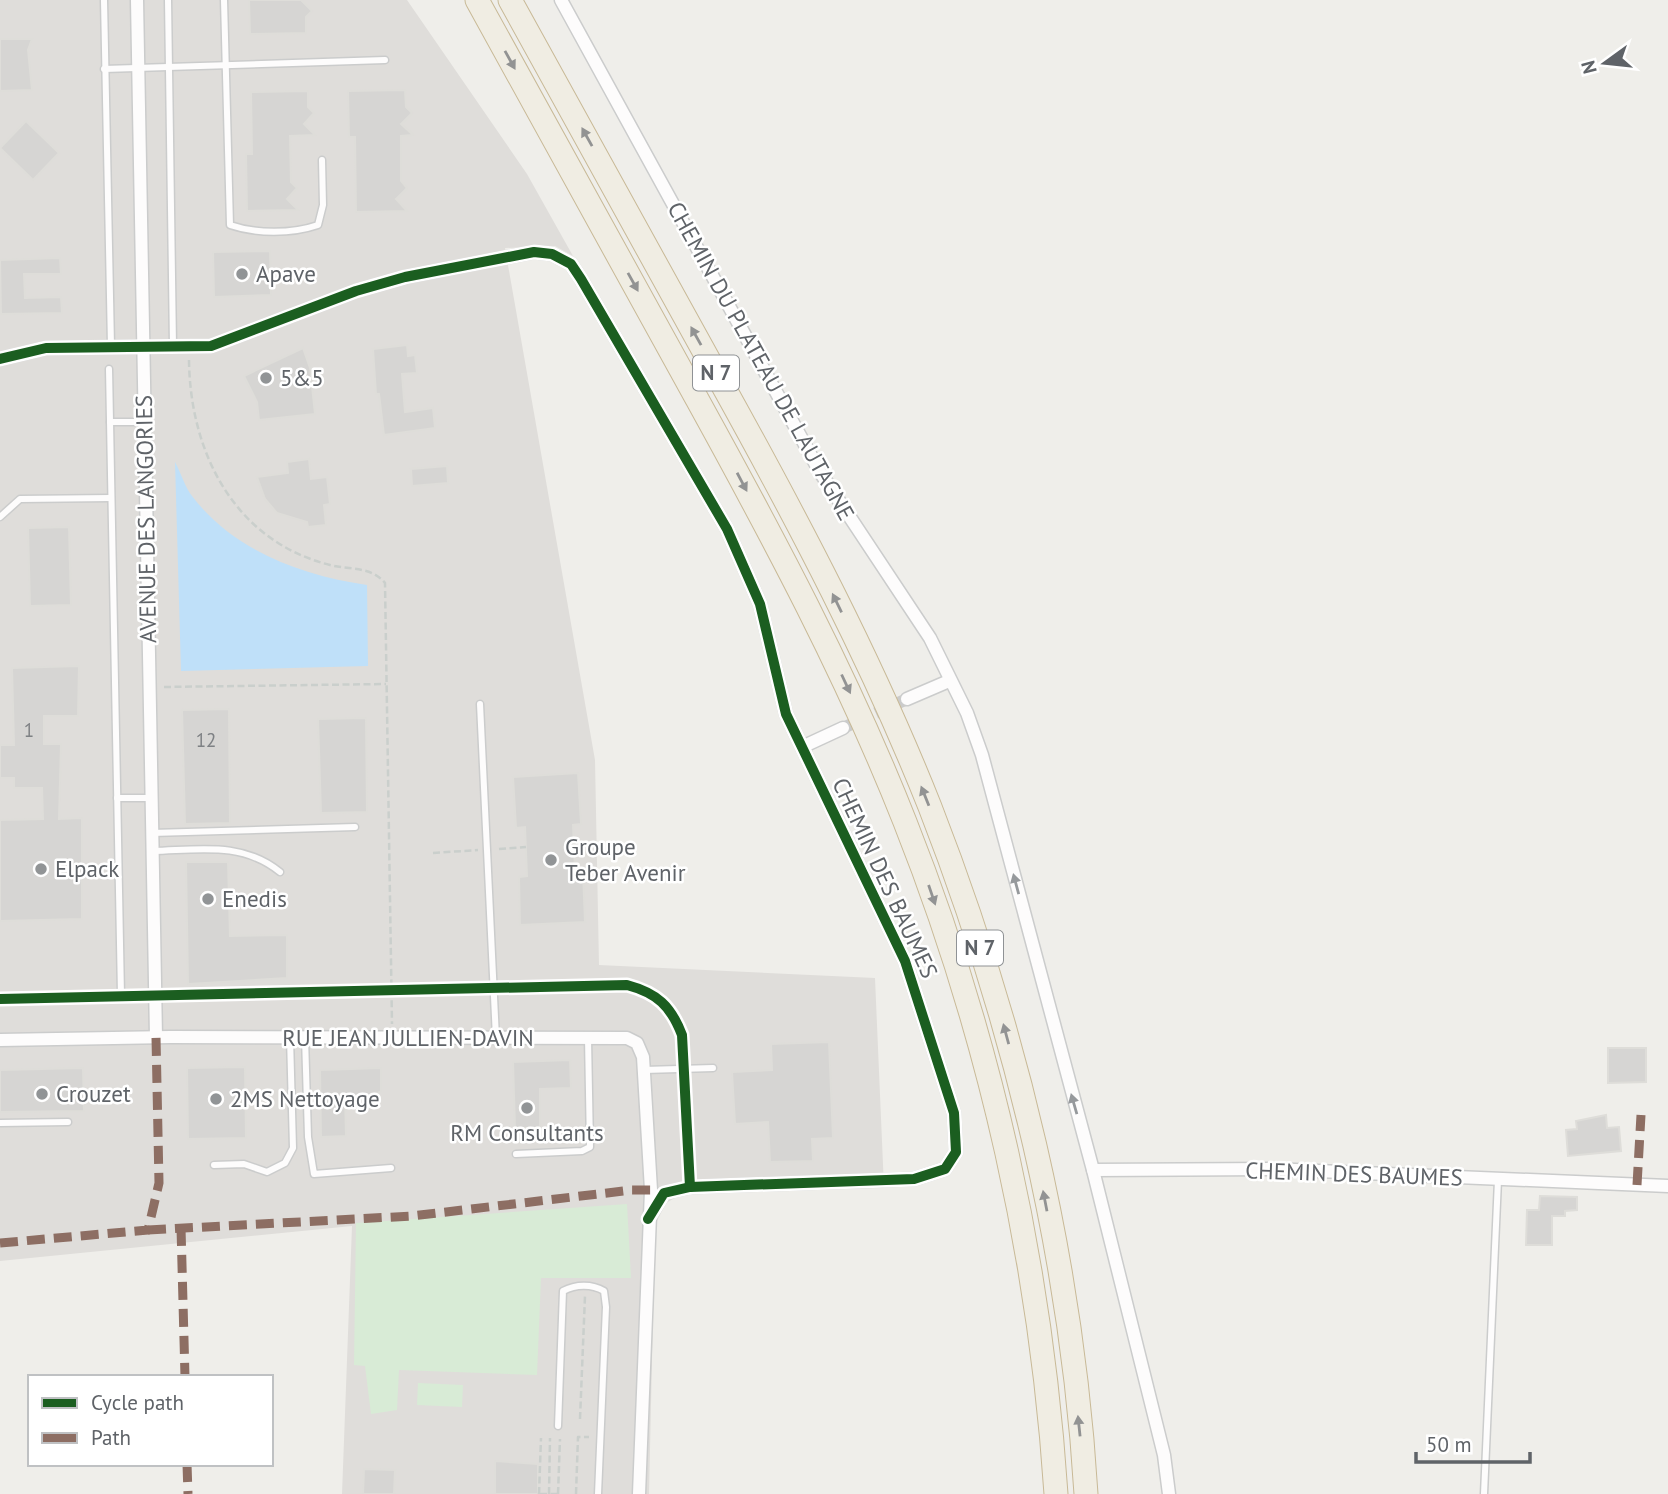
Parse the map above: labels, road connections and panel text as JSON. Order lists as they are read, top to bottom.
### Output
{
  "streets": {
    "highway": ["N 7"],
    "street": [
      "CHEMIN DU PLATEAU DE LAUTAGNE",
      "AVENUE DES LANGORIES",
      "CHEMIN DES BAUMES",
      "RUE JEAN JULLIEN-DAVIN"
    ]
  },
  "crossings": [
    ["AVENUE DES LANGORIES", "RUE JEAN JULLIEN-DAVIN"],
    ["CHEMIN DES BAUMES", "RUE JEAN JULLIEN-DAVIN"]
  ],
  "places": [
    "Apave",
    "5&5",
    "Groupe Teber Avenir",
    "Elpack",
    "Enedis",
    "Crouzet",
    "2MS Nettoyage",
    "RM Consultants"
  ],
  "house_numbers": ["1", "12"],
  "legend": ["Cycle path", "Path"],
  "scale_bar": "50 m",
  "north": "left"
}
